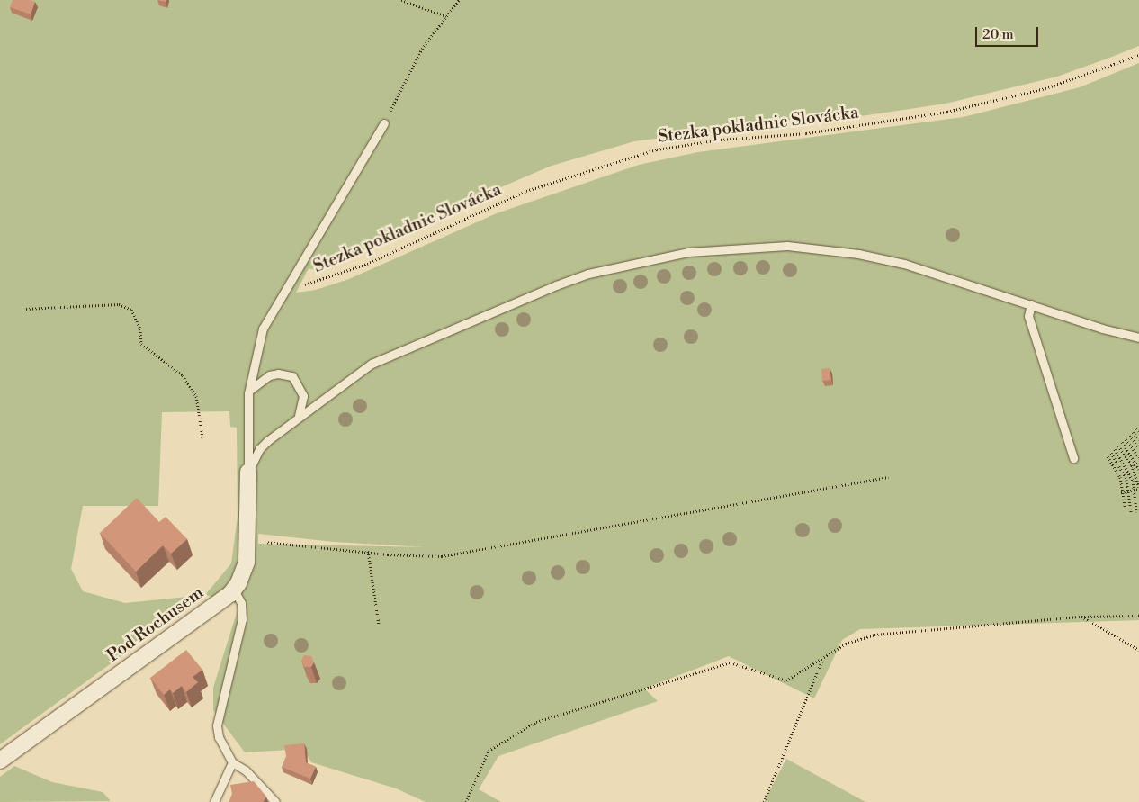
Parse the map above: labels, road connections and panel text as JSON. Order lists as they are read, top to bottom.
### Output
{
  "streets": {
    "street": ["Pod Rochusem"],
    "path": ["Stezka pokladnic Slovácka"]
  },
  "scale_bar": "20 m"
}
